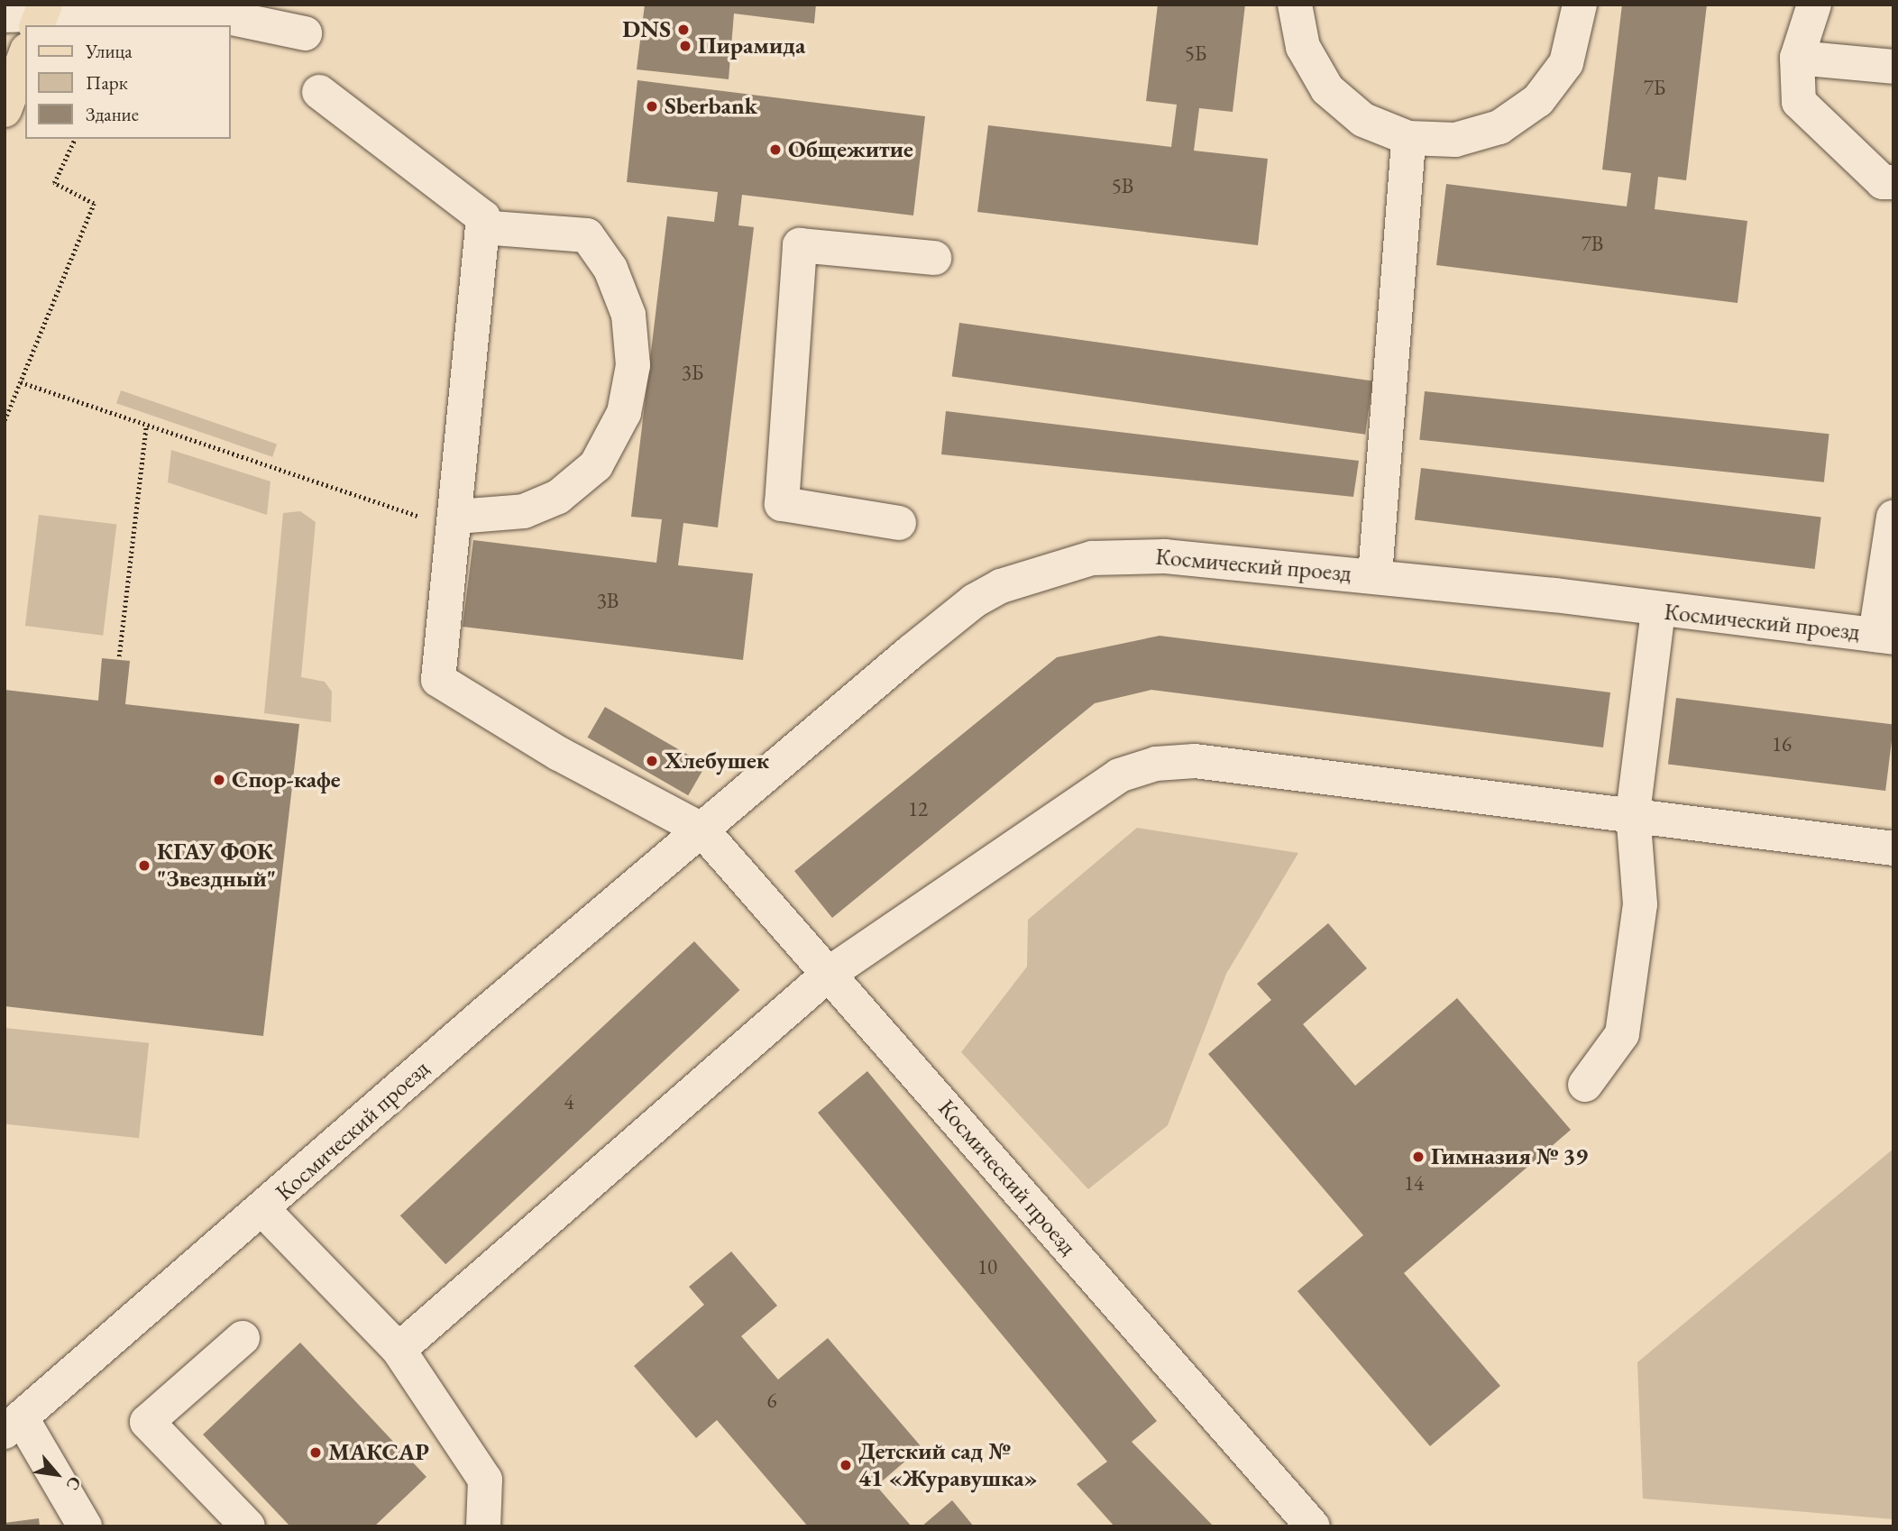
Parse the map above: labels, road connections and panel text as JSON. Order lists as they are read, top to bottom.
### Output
{
  "streets": {
    "street": ["Космический проезд"]
  },
  "places": [
    "DNS",
    "Пирамида",
    "Sberbank",
    "Общежитие",
    "Хлебушек",
    "Спор-кафе",
    "КГАУ ФОК \"Звездный\"",
    "Гимназия № 39",
    "МАКСАР",
    "Детский сад № 41 «Журавушка»"
  ],
  "house_numbers": [
    "5Б",
    "7Б",
    "5В",
    "7В",
    "3Б",
    "3В",
    "16",
    "12",
    "4",
    "14",
    "10",
    "6"
  ],
  "legend": ["Улица", "Парк", "Здание"],
  "north": "bottom right"
}
